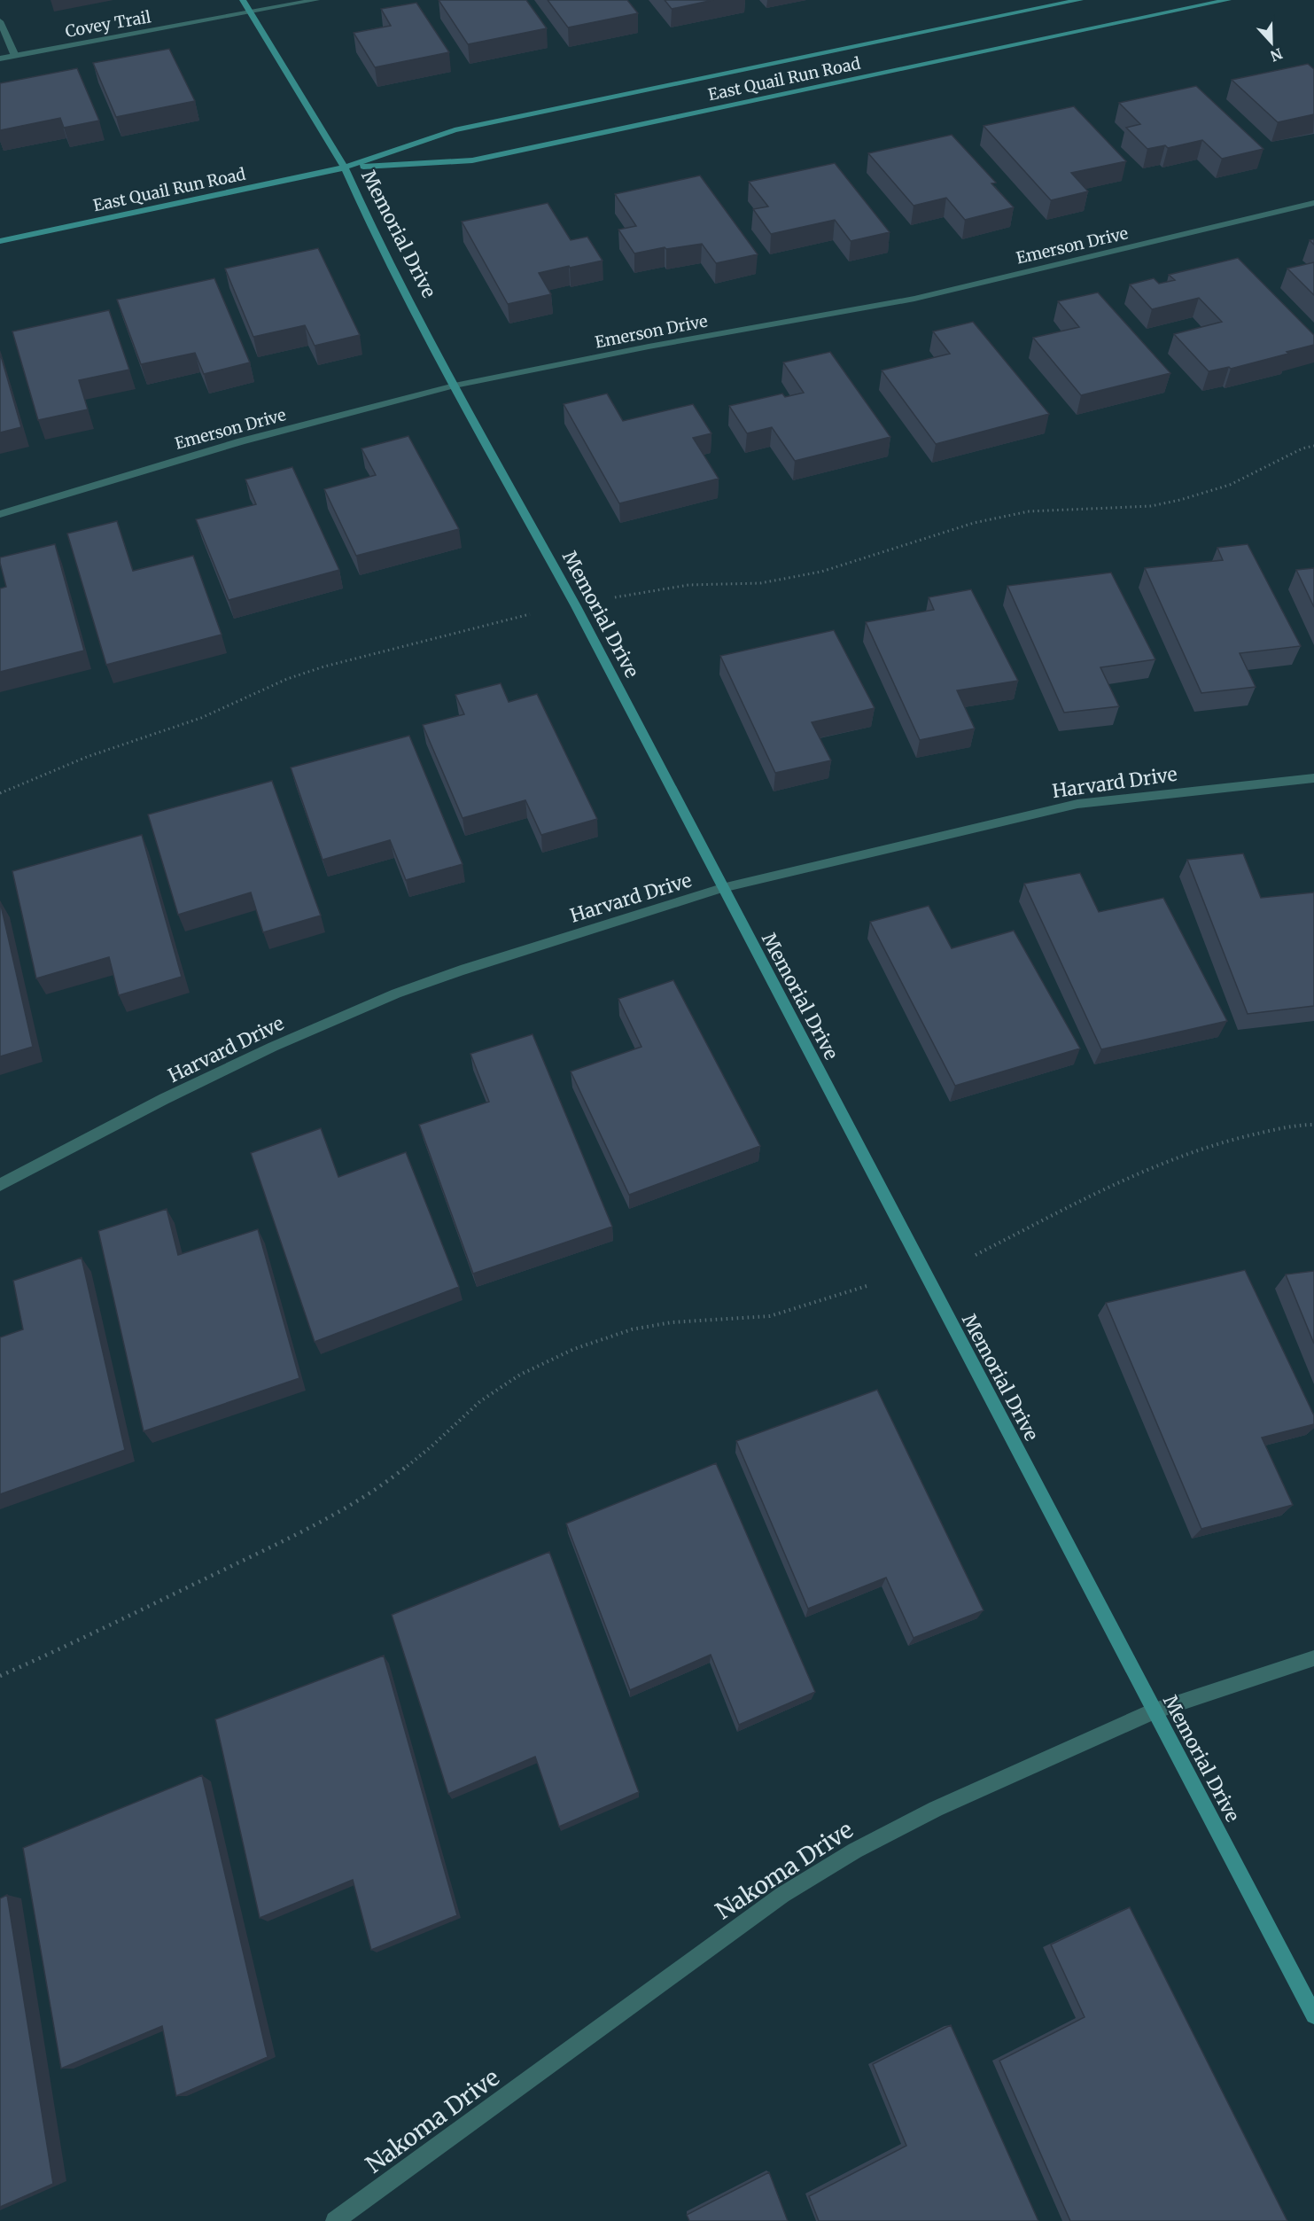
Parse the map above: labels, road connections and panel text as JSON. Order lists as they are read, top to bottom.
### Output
{
  "streets": {
    "street": [
      "Covey Trail",
      "East Quail Run Road",
      "Memorial Drive",
      "Emerson Drive",
      "Harvard Drive",
      "Nakoma Drive"
    ]
  },
  "crossings": [
    ["Covey Trail", "Memorial Drive"],
    ["East Quail Run Road", "Memorial Drive"],
    ["Memorial Drive", "Emerson Drive"],
    ["Memorial Drive", "Harvard Drive"],
    ["Memorial Drive", "Nakoma Drive"]
  ],
  "north": "bottom"
}
